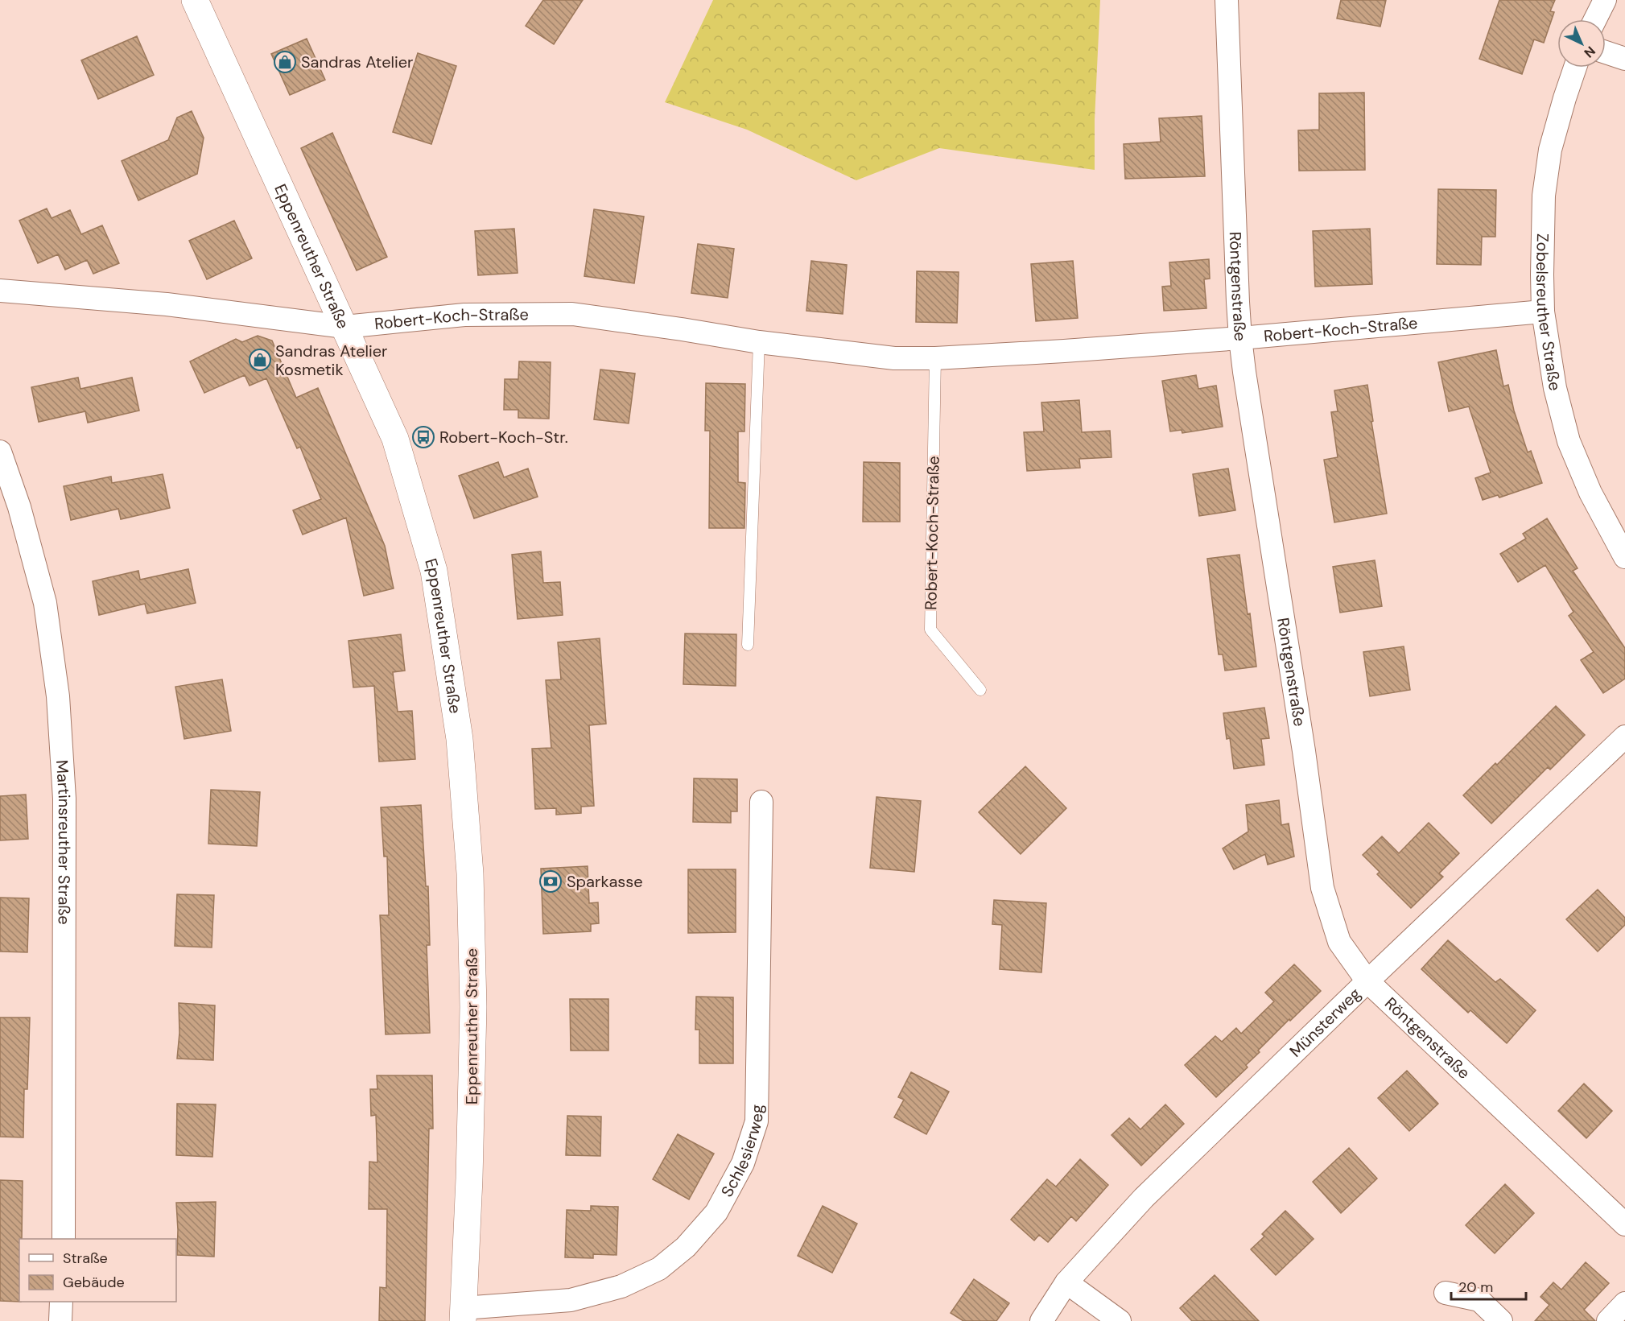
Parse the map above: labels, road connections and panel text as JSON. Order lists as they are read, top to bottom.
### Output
{
  "streets": {
    "main road": ["Eppenreuther Straße"],
    "street": [
      "Röntgenstraße",
      "Zobelsreuther Straße",
      "Robert-Koch-Straße",
      "Martinsreuther Straße",
      "Münsterweg",
      "Schlesierweg"
    ]
  },
  "crossings": [
    ["Eppenreuther Straße", "Robert-Koch-Straße"],
    ["Eppenreuther Straße", "Schlesierweg"],
    ["Röntgenstraße", "Robert-Koch-Straße"],
    ["Röntgenstraße", "Münsterweg"],
    ["Zobelsreuther Straße", "Robert-Koch-Straße"]
  ],
  "places": {
    "shop": ["Sandras Atelier", "Sandras Atelier Kosmetik"],
    "bus stop": ["Robert-Koch-Str."],
    "bank": ["Sparkasse"]
  },
  "legend": ["Straße", "Gebäude"],
  "scale_bar": "20 m",
  "north": "bottom right"
}
